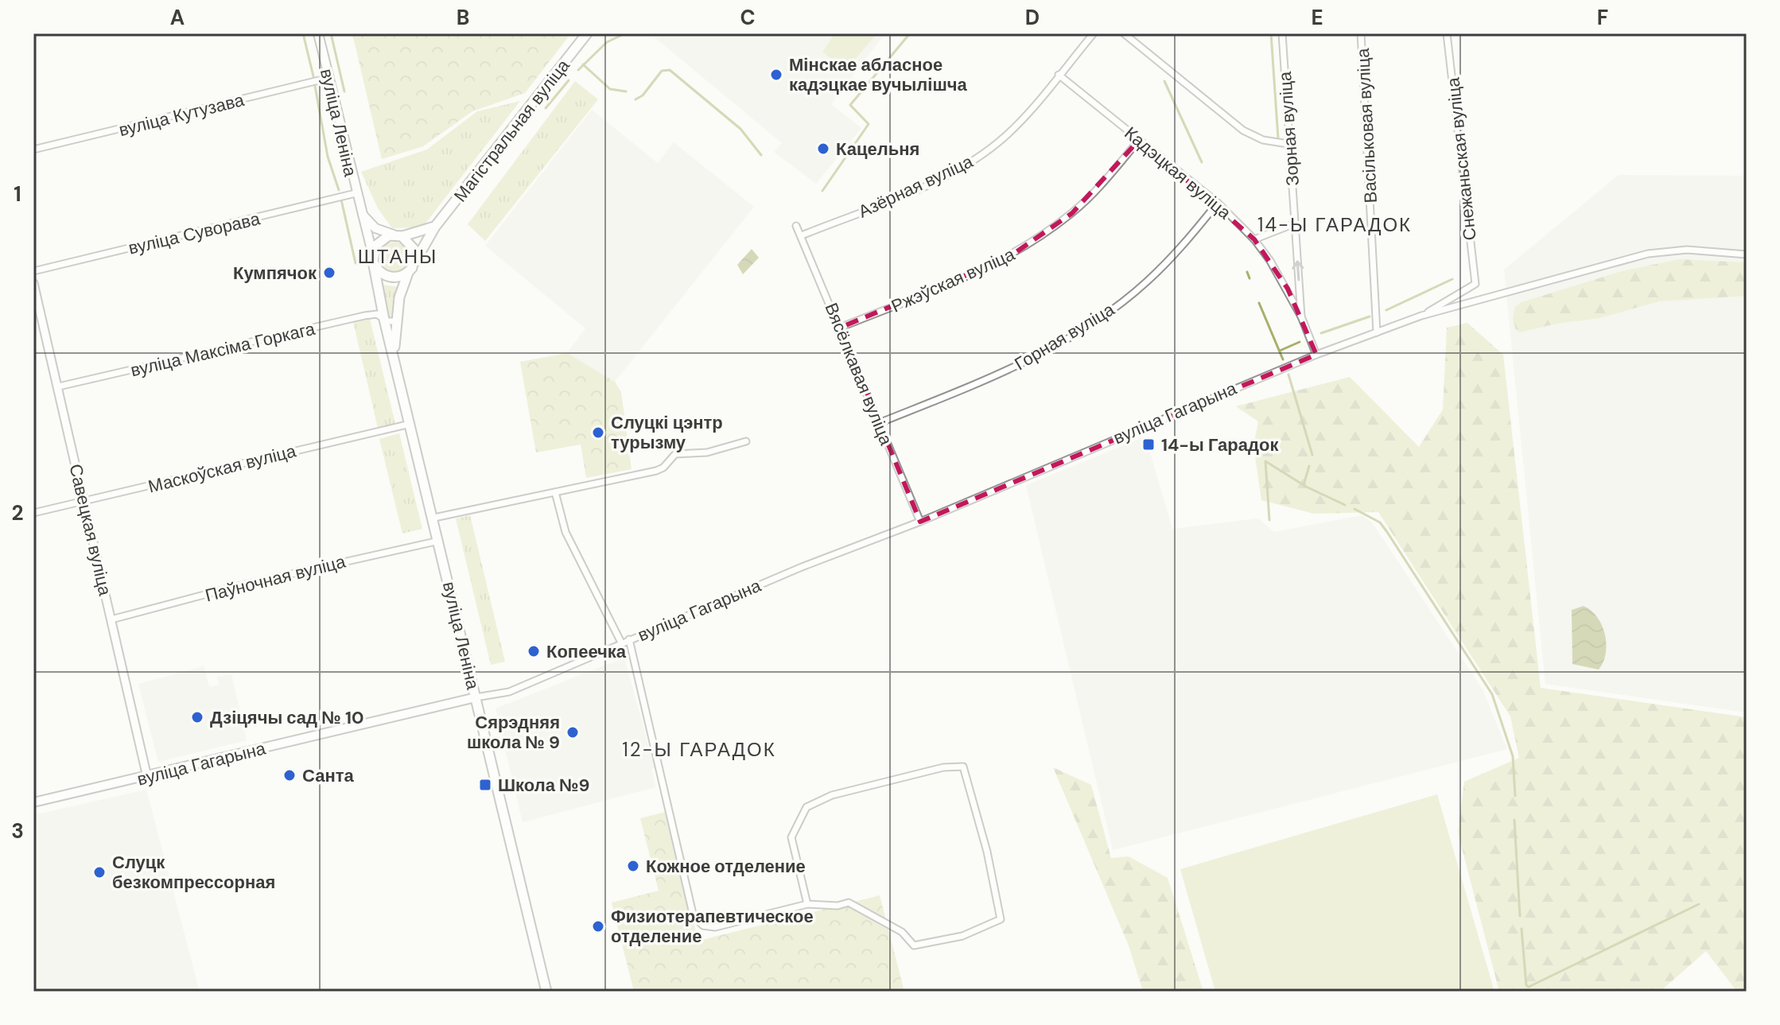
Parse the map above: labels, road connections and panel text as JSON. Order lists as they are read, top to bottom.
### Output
{
  "streets": {
    "main road": ["вуліца Леніна", "Магістральная вуліца", "вуліца Гагарына"],
    "street": [
      "вуліца Кутузава",
      "Васільковая вуліца",
      "Зорная вуліца",
      "Снежаньская вуліца",
      "Кадэцкая вуліца",
      "Азёрная вуліца",
      "вуліца Суворава",
      "Ржэўская вуліца",
      "Горная вуліца",
      "вуліца Максіма Горкага",
      "Вясёлкавая вуліца",
      "Маскоўская вуліца",
      "Савецкая вуліца",
      "Паўночная вуліца"
    ]
  },
  "crossings": [
    ["вуліца Кутузава", "вуліца Леніна"],
    ["вуліца Леніна", "Магістральная вуліца"],
    ["вуліца Леніна", "вуліца Суворава"],
    ["вуліца Леніна", "вуліца Максіма Горкага"],
    ["вуліца Леніна", "вуліца Гагарына"],
    ["вуліца Леніна", "Маскоўская вуліца"],
    ["вуліца Леніна", "Паўночная вуліца"],
    ["Васільковая вуліца", "вуліца Гагарына"],
    ["Зорная вуліца", "Кадэцкая вуліца"],
    ["Зорная вуліца", "вуліца Гагарына"],
    ["Снежаньская вуліца", "вуліца Гагарына"],
    ["Кадэцкая вуліца", "Азёрная вуліца"],
    ["Кадэцкая вуліца", "Ржэўская вуліца"],
    ["Кадэцкая вуліца", "Горная вуліца"],
    ["Азёрная вуліца", "Вясёлкавая вуліца"],
    ["Ржэўская вуліца", "Вясёлкавая вуліца"],
    ["Горная вуліца", "Вясёлкавая вуліца"],
    ["вуліца Максіма Горкага", "Савецкая вуліца"],
    ["Вясёлкавая вуліца", "вуліца Гагарына"],
    ["вуліца Гагарына", "Савецкая вуліца"],
    ["Маскоўская вуліца", "Савецкая вуліца"],
    ["Савецкая вуліца", "Паўночная вуліца"]
  ],
  "districts": ["14-Ы ГАРАДОК", "ШТАНЫ", "12-Ы ГАРАДОК"],
  "places": {
    "other": [
      "Мінскае абласное кадэцкае вучылішча",
      "Кацельня",
      "Кумпячок",
      "Слуцкі цэнтр турызму",
      "Копеечка",
      "Дзіцячы сад № 10",
      "Сярэдняя школа № 9",
      "Санта",
      "Кожное отделение",
      "Слуцк безкомпрессорная",
      "Физиотерапевтическое отделение"
    ],
    "transit": ["14-ы Гарадок", "Школа №9"]
  },
  "grid": {
    "columns": [
      "A",
      "B",
      "C",
      "D",
      "E",
      "F"
    ],
    "rows": ["1", "2", "3"]
  }
}
